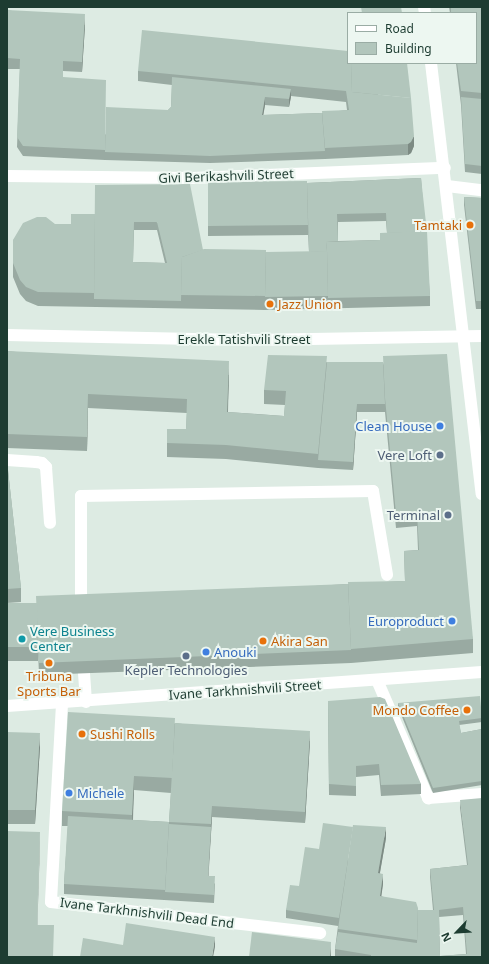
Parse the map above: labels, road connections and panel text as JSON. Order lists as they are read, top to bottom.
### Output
{
  "streets": {
    "street": [
      "Givi Berikashvili Street",
      "Erekle Tatishvili Street",
      "Ivane Tarkhnishvili Street",
      "Ivane Tarkhnishvili Dead End"
    ]
  },
  "crossings": [
    ["Ivane Tarkhnishvili Street", "Ivane Tarkhnishvili Dead End"]
  ],
  "places": [
    "Tamtaki",
    "Jazz Union",
    "Clean House",
    "Vere Loft",
    "Terminal",
    "Europroduct",
    "Vere Business Center",
    "Akira San",
    "Anouki",
    "Kepler Technologies",
    "Tribuna Sports Bar",
    "Mondo Coffee",
    "Sushi Rolls",
    "Michele"
  ],
  "legend": ["Road", "Building"],
  "north": "bottom left"
}
